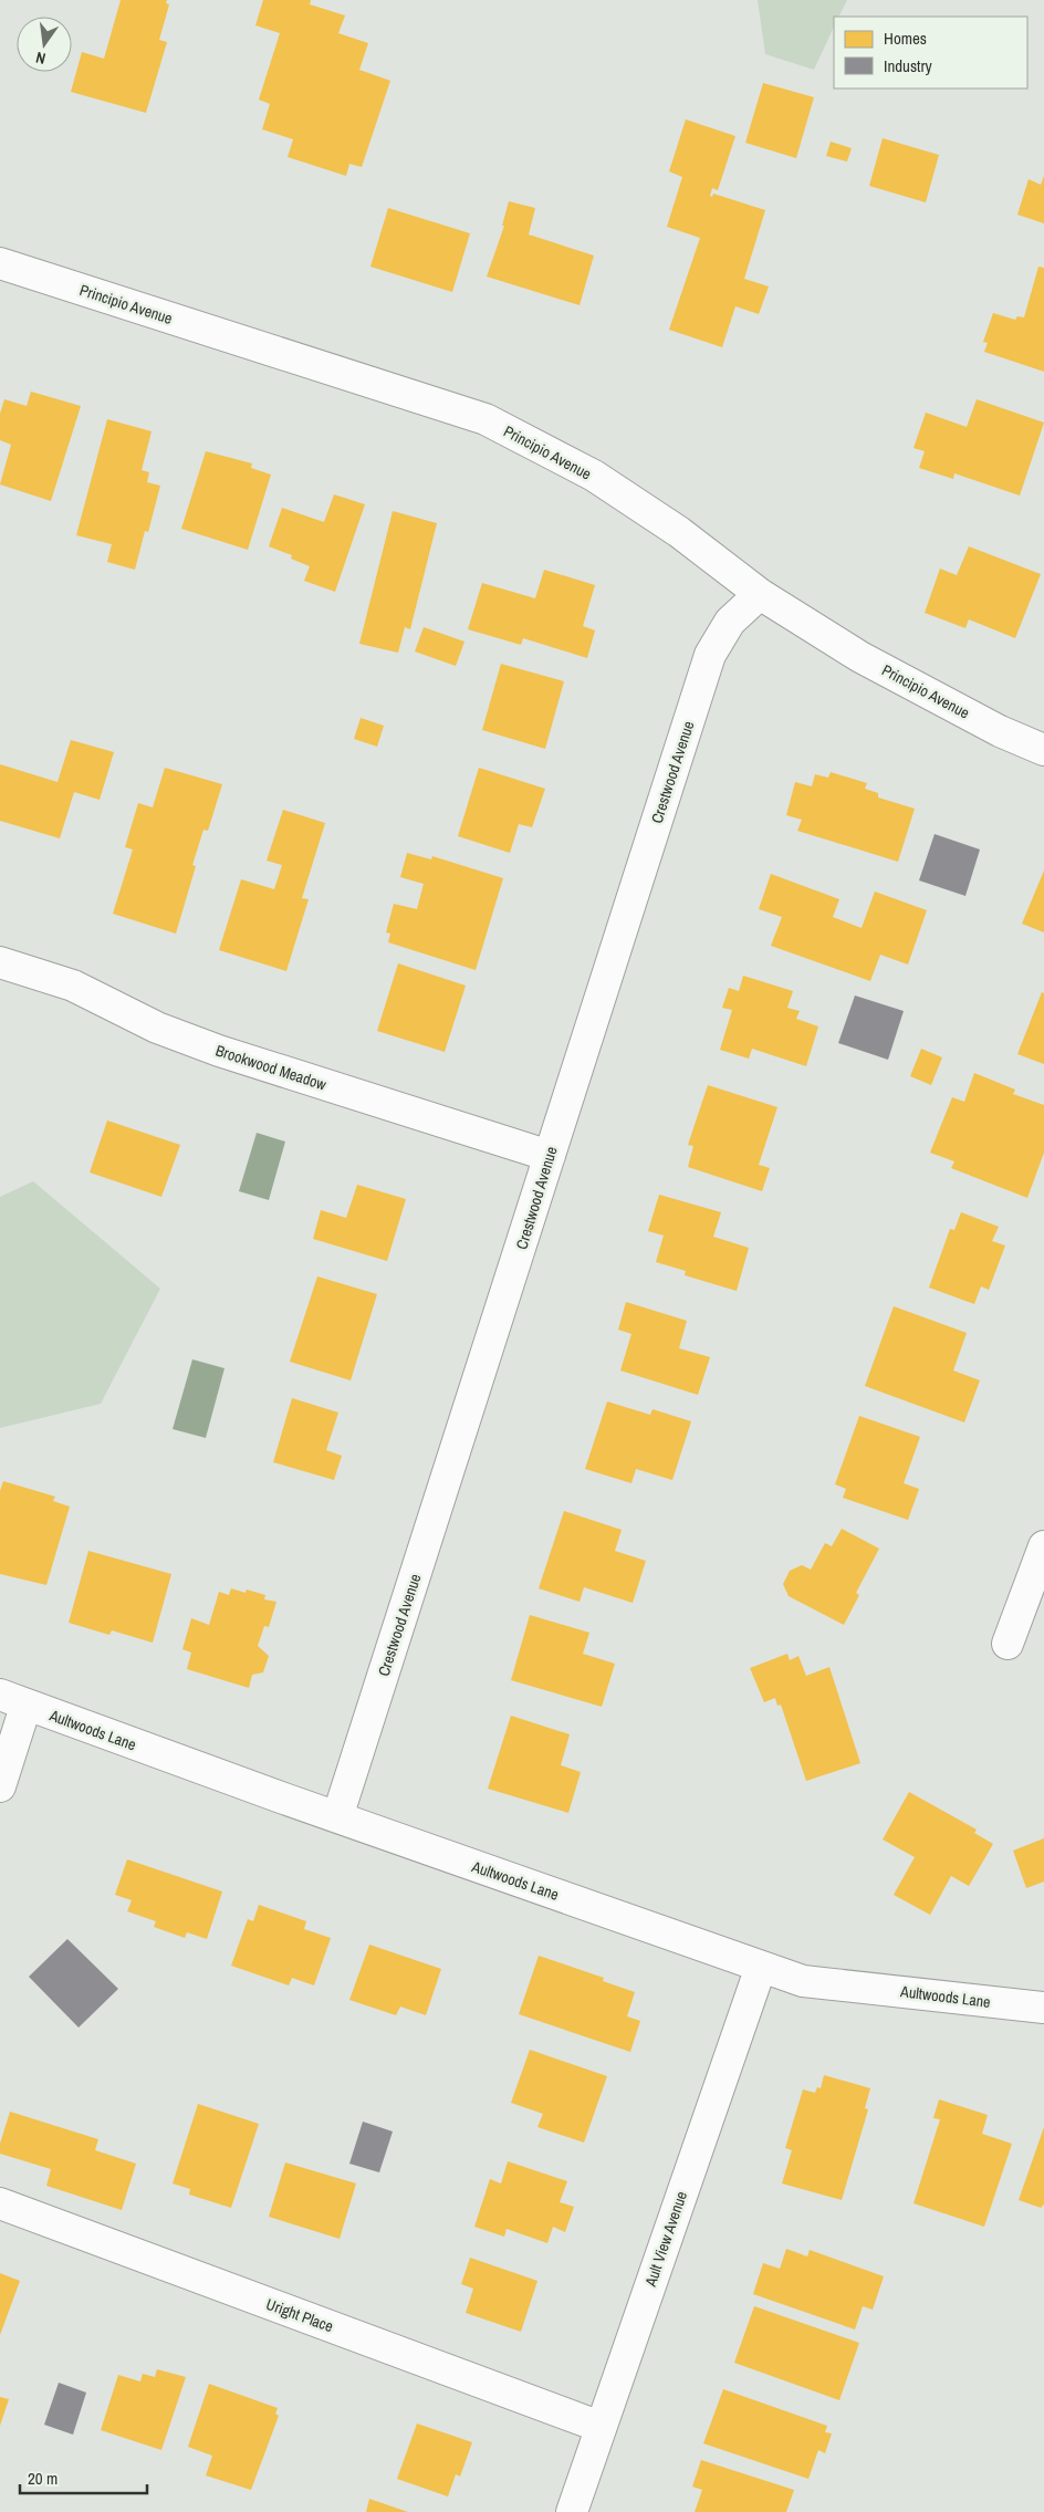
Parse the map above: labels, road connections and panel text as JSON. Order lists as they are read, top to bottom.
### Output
{
  "streets": {
    "street": [
      "Principio Avenue",
      "Crestwood Avenue",
      "Brookwood Meadow",
      "Aultwoods Lane",
      "Ault View Avenue",
      "Uright Place"
    ]
  },
  "crossings": [
    ["Principio Avenue", "Crestwood Avenue"],
    ["Crestwood Avenue", "Brookwood Meadow"],
    ["Crestwood Avenue", "Aultwoods Lane"],
    ["Aultwoods Lane", "Ault View Avenue"],
    ["Ault View Avenue", "Uright Place"]
  ],
  "legend": ["Homes", "Industry"],
  "scale_bar": "20 m",
  "north": "bottom"
}
